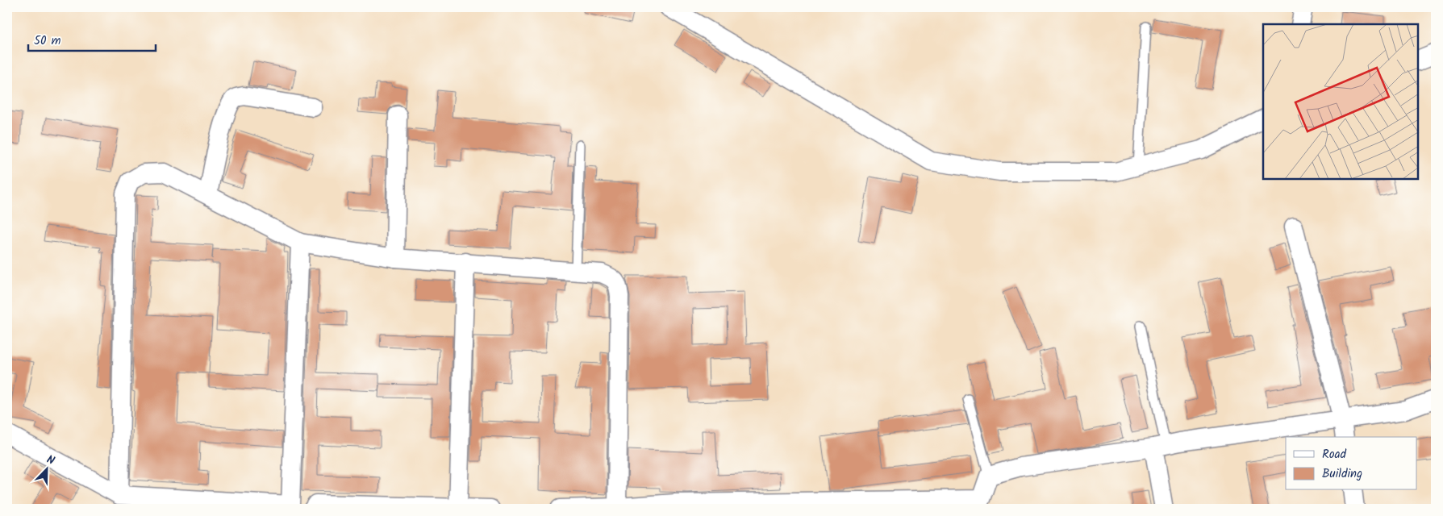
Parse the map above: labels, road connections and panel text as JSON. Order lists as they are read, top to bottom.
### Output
{
  "legend": ["Road", "Building"],
  "scale_bar": "50 m",
  "north": "top right"
}
